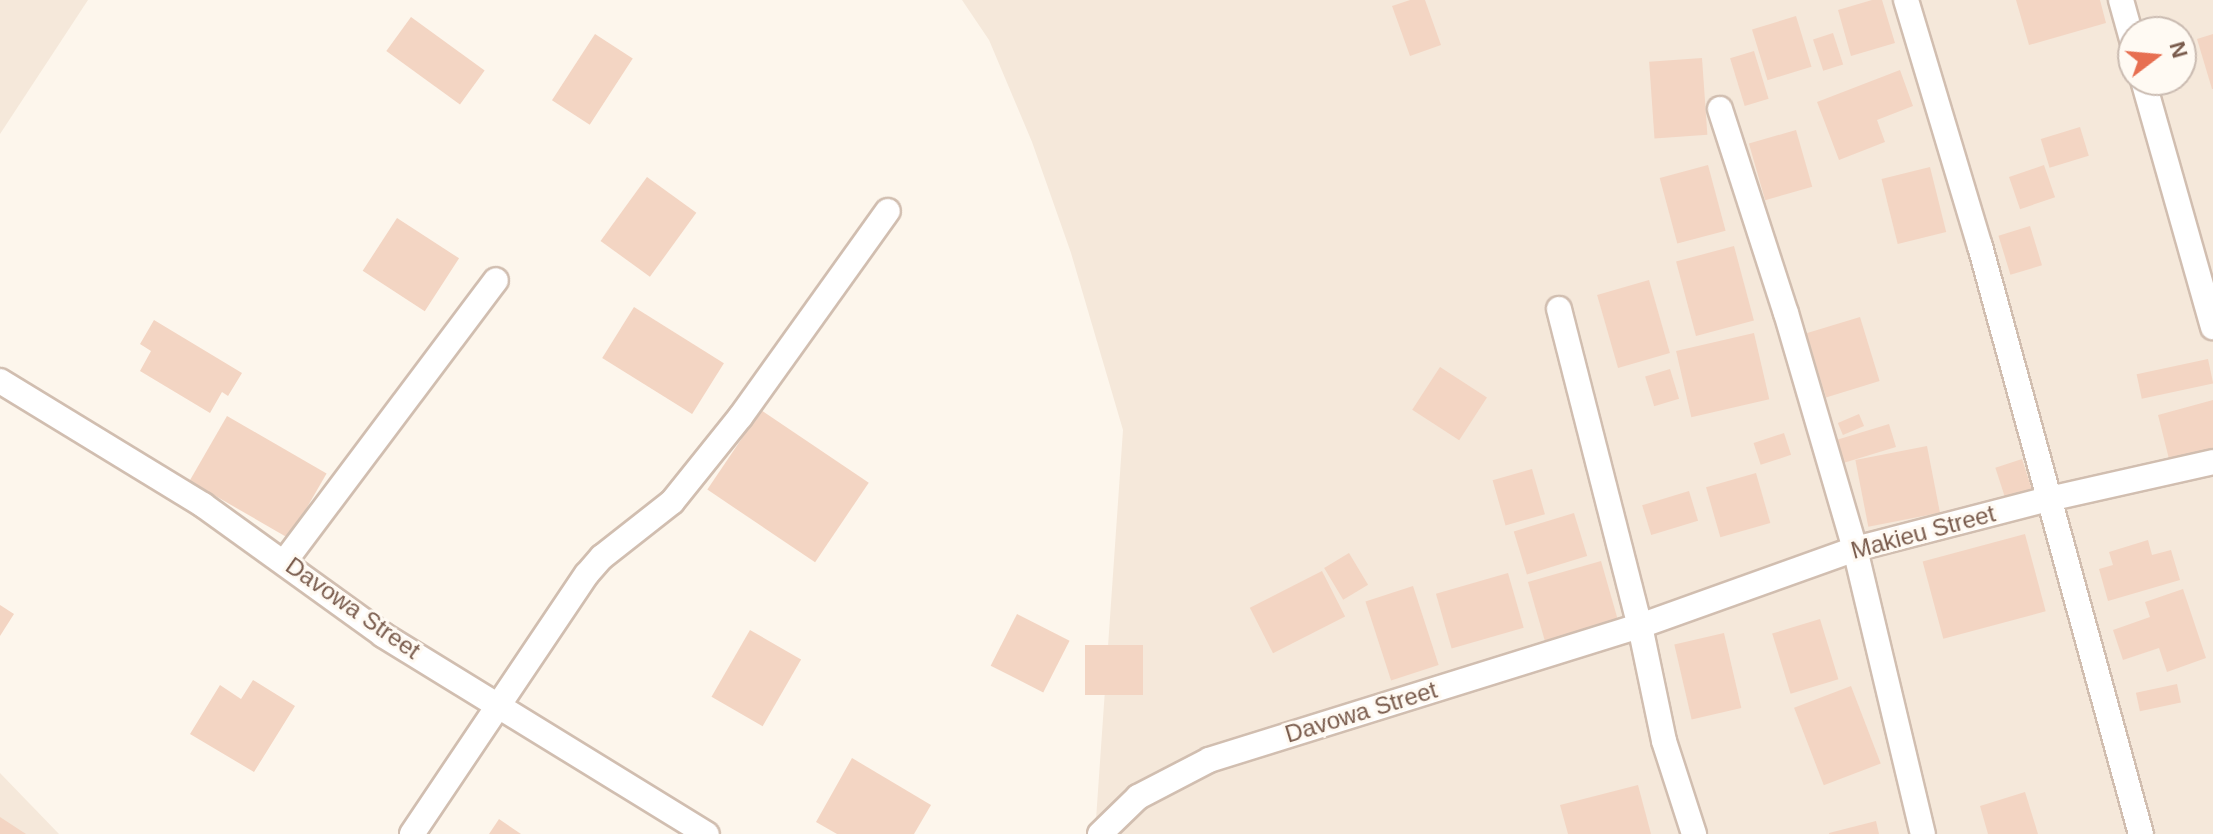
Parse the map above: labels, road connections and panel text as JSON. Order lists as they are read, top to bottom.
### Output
{
  "streets": {
    "street": ["Makieu Street", "Davowa Street"]
  },
  "crossings": [
    ["Makieu Street", "Davowa Street"]
  ],
  "north": "right"
}
